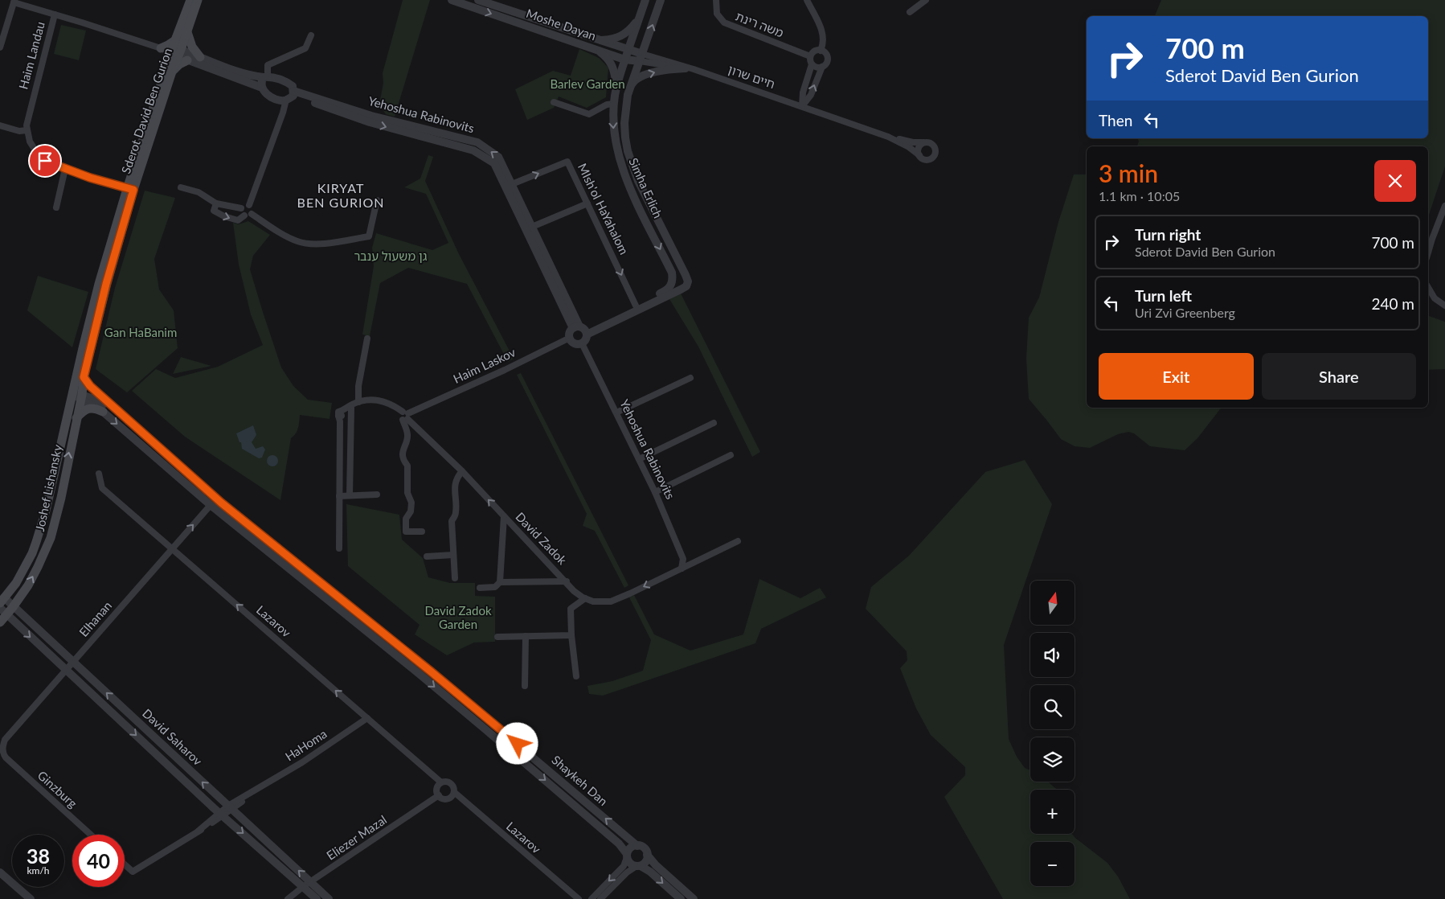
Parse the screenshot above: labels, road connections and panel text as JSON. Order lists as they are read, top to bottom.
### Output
{
  "streets": {
    "main road": ["Sderot David Ben Gurion", "Joshef Lishansky"],
    "street": [
      "Moshe Dayan",
      "משה רינת",
      "Haim Landau",
      "חיים שרון",
      "Yehoshua Rabinovits",
      "Simha Erlich",
      "MIsh'ol HaYahalom",
      "Haim Laskov",
      "David Zadok",
      "Elhanan",
      "Lazarov",
      "David Saharov",
      "HaHoma",
      "Shaykeh Dan",
      "Ginzburg",
      "Eliezer Mazal"
    ]
  },
  "crossings": [
    ["Moshe Dayan", "חיים שרון"],
    ["Moshe Dayan", "Simha Erlich"],
    ["Haim Landau", "Sderot David Ben Gurion"],
    ["חיים שרון", "Simha Erlich"],
    ["Sderot David Ben Gurion", "Joshef Lishansky"],
    ["Sderot David Ben Gurion", "Shaykeh Dan"],
    ["Yehoshua Rabinovits", "Simha Erlich"],
    ["Yehoshua Rabinovits", "MIsh'ol HaYahalom"],
    ["Yehoshua Rabinovits", "Haim Laskov"],
    ["Simha Erlich", "MIsh'ol HaYahalom"],
    ["Simha Erlich", "Haim Laskov"],
    ["Haim Laskov", "David Zadok"],
    ["Joshef Lishansky", "David Saharov"],
    ["Joshef Lishansky", "Shaykeh Dan"],
    ["Elhanan", "Lazarov"],
    ["Elhanan", "David Saharov"],
    ["Elhanan", "Shaykeh Dan"],
    ["Elhanan", "Ginzburg"],
    ["Lazarov", "HaHoma"],
    ["Lazarov", "Eliezer Mazal"],
    ["David Saharov", "HaHoma"],
    ["David Saharov", "Eliezer Mazal"]
  ],
  "one_way": ["Lazarov"],
  "districts": ["KIRYAT BEN GURION"],
  "parks": [
    "Barlev Garden",
    "גן משעול ענבר",
    "Gan HaBanim",
    "David Zadok Garden"
  ],
  "north": "top",
  "page": {
    "turn": ["700 m", "Sderot David Ben Gurion"],
    "then": "Then",
    "heading": ["3 min", "1.1 km · 10:05"],
    "list": [
      {
        "name": "Turn right",
        "note": "Sderot David Ben Gurion",
        "value": "700 m"
      },
      {
        "name": "Turn left",
        "note": "Uri Zvi Greenberg",
        "value": "240 m"
      }
    ],
    "buttons": ["Exit", "Share"],
    "map_buttons": ["+", "−"],
    "speed": "38 km/h",
    "limit": "40"
  }
}
